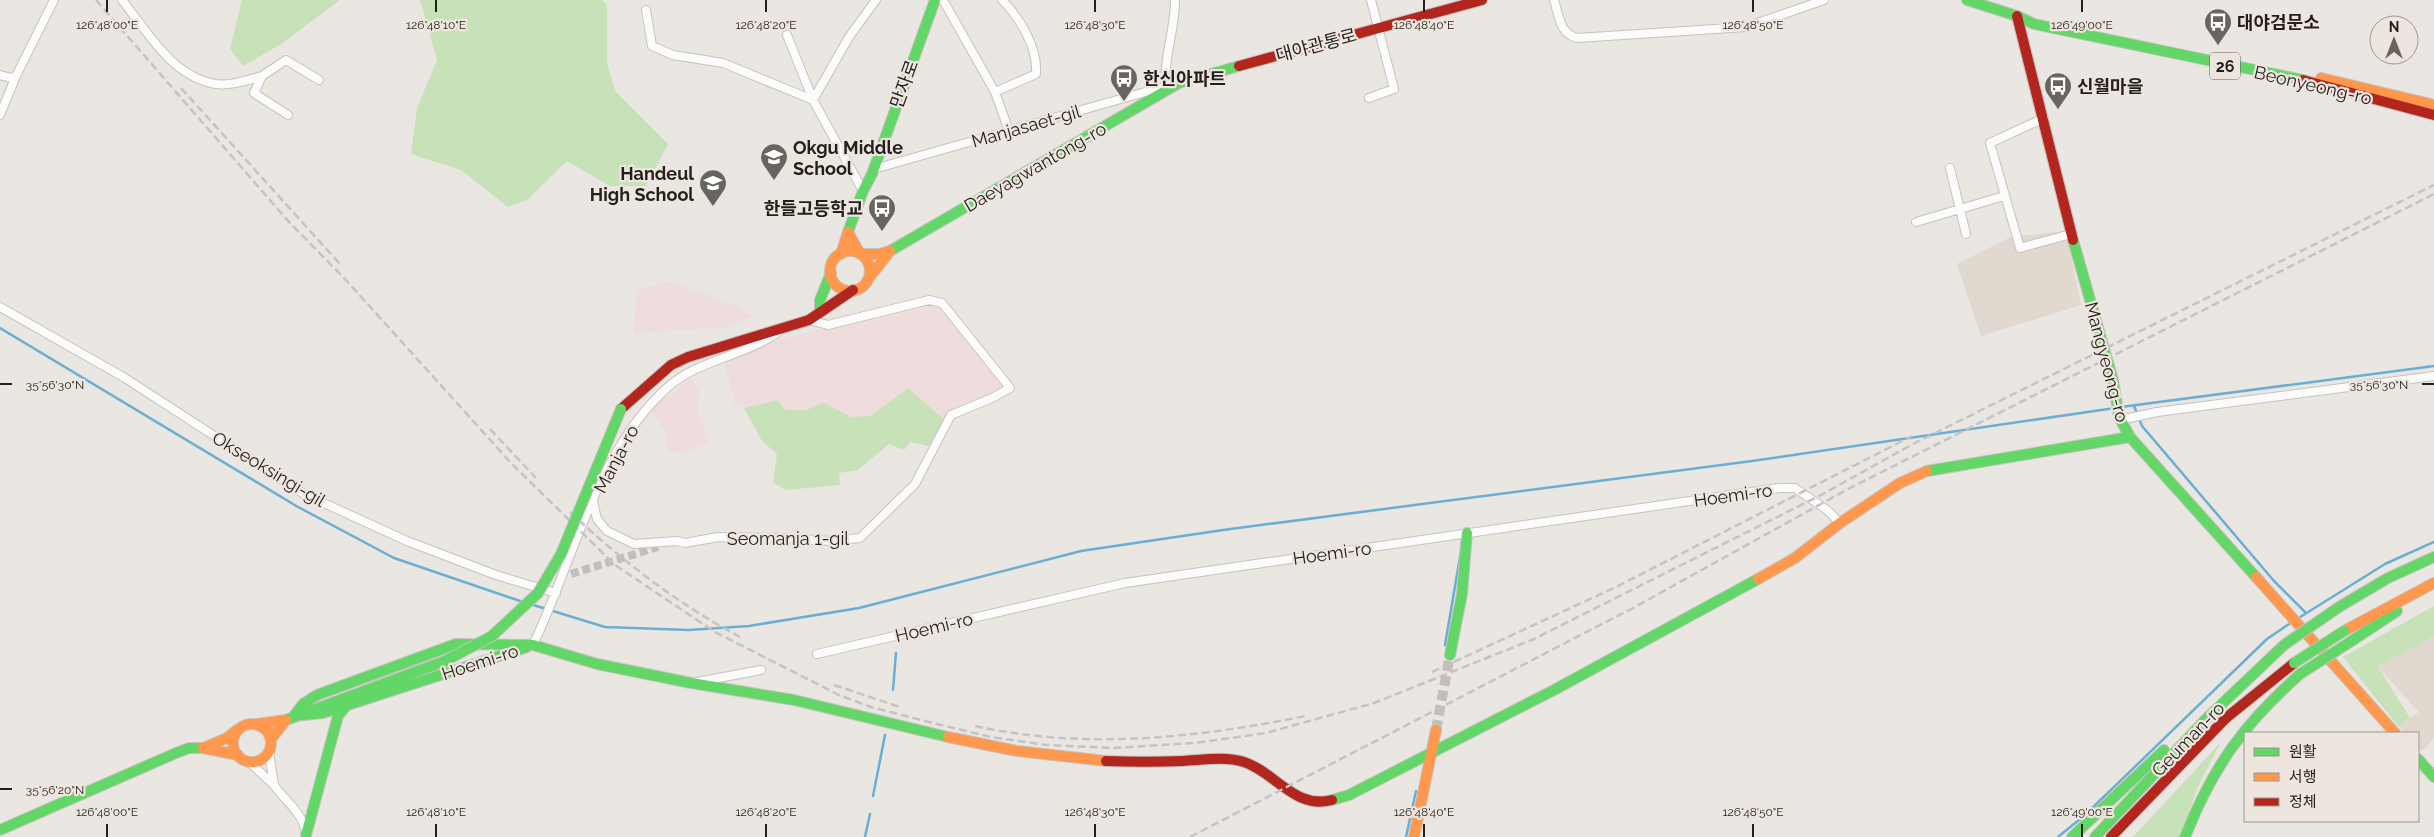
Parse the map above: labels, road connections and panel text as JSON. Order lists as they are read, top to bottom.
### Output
{
  "streets": {
    "main road": [
      "대야관통로",
      "26",
      "만자로",
      "Beonyeong-ro",
      "Daeyagwantong-ro",
      "Mangyeong-ro",
      "Manja-ro",
      "Hoemi-ro",
      "Geuman-ro"
    ],
    "street": ["Manjasaet-gil", "Okseoksingi-gil", "Seomanja 1-gil"]
  },
  "crossings": [
    ["대야관통로", "Manjasaet-gil"],
    ["대야관통로", "Daeyagwantong-ro"],
    ["만자로", "Manjasaet-gil"],
    ["Beonyeong-ro", "Mangyeong-ro"],
    ["Manjasaet-gil", "Daeyagwantong-ro"],
    ["Manja-ro", "Okseoksingi-gil"],
    ["Manja-ro", "Hoemi-ro"],
    ["Manja-ro", "Seomanja 1-gil"]
  ],
  "places": {
    "bus stop": [
      "대야검문소",
      "한신아파트",
      "신월마을",
      "한들고등학교"
    ],
    "school or university": ["Okgu Middle School", "Handeul High School"]
  },
  "legend": ["원활", "서행", "정체"],
  "north": "top",
  "coordinates": [
    "126°48'00\"E",
    "126°48'10\"E",
    "126°48'20\"E",
    "126°48'30\"E",
    "126°48'40\"E",
    "126°48'50\"E",
    "126°49'00\"E",
    "35°56'30\"N",
    "35°56'20\"N"
  ]
}
